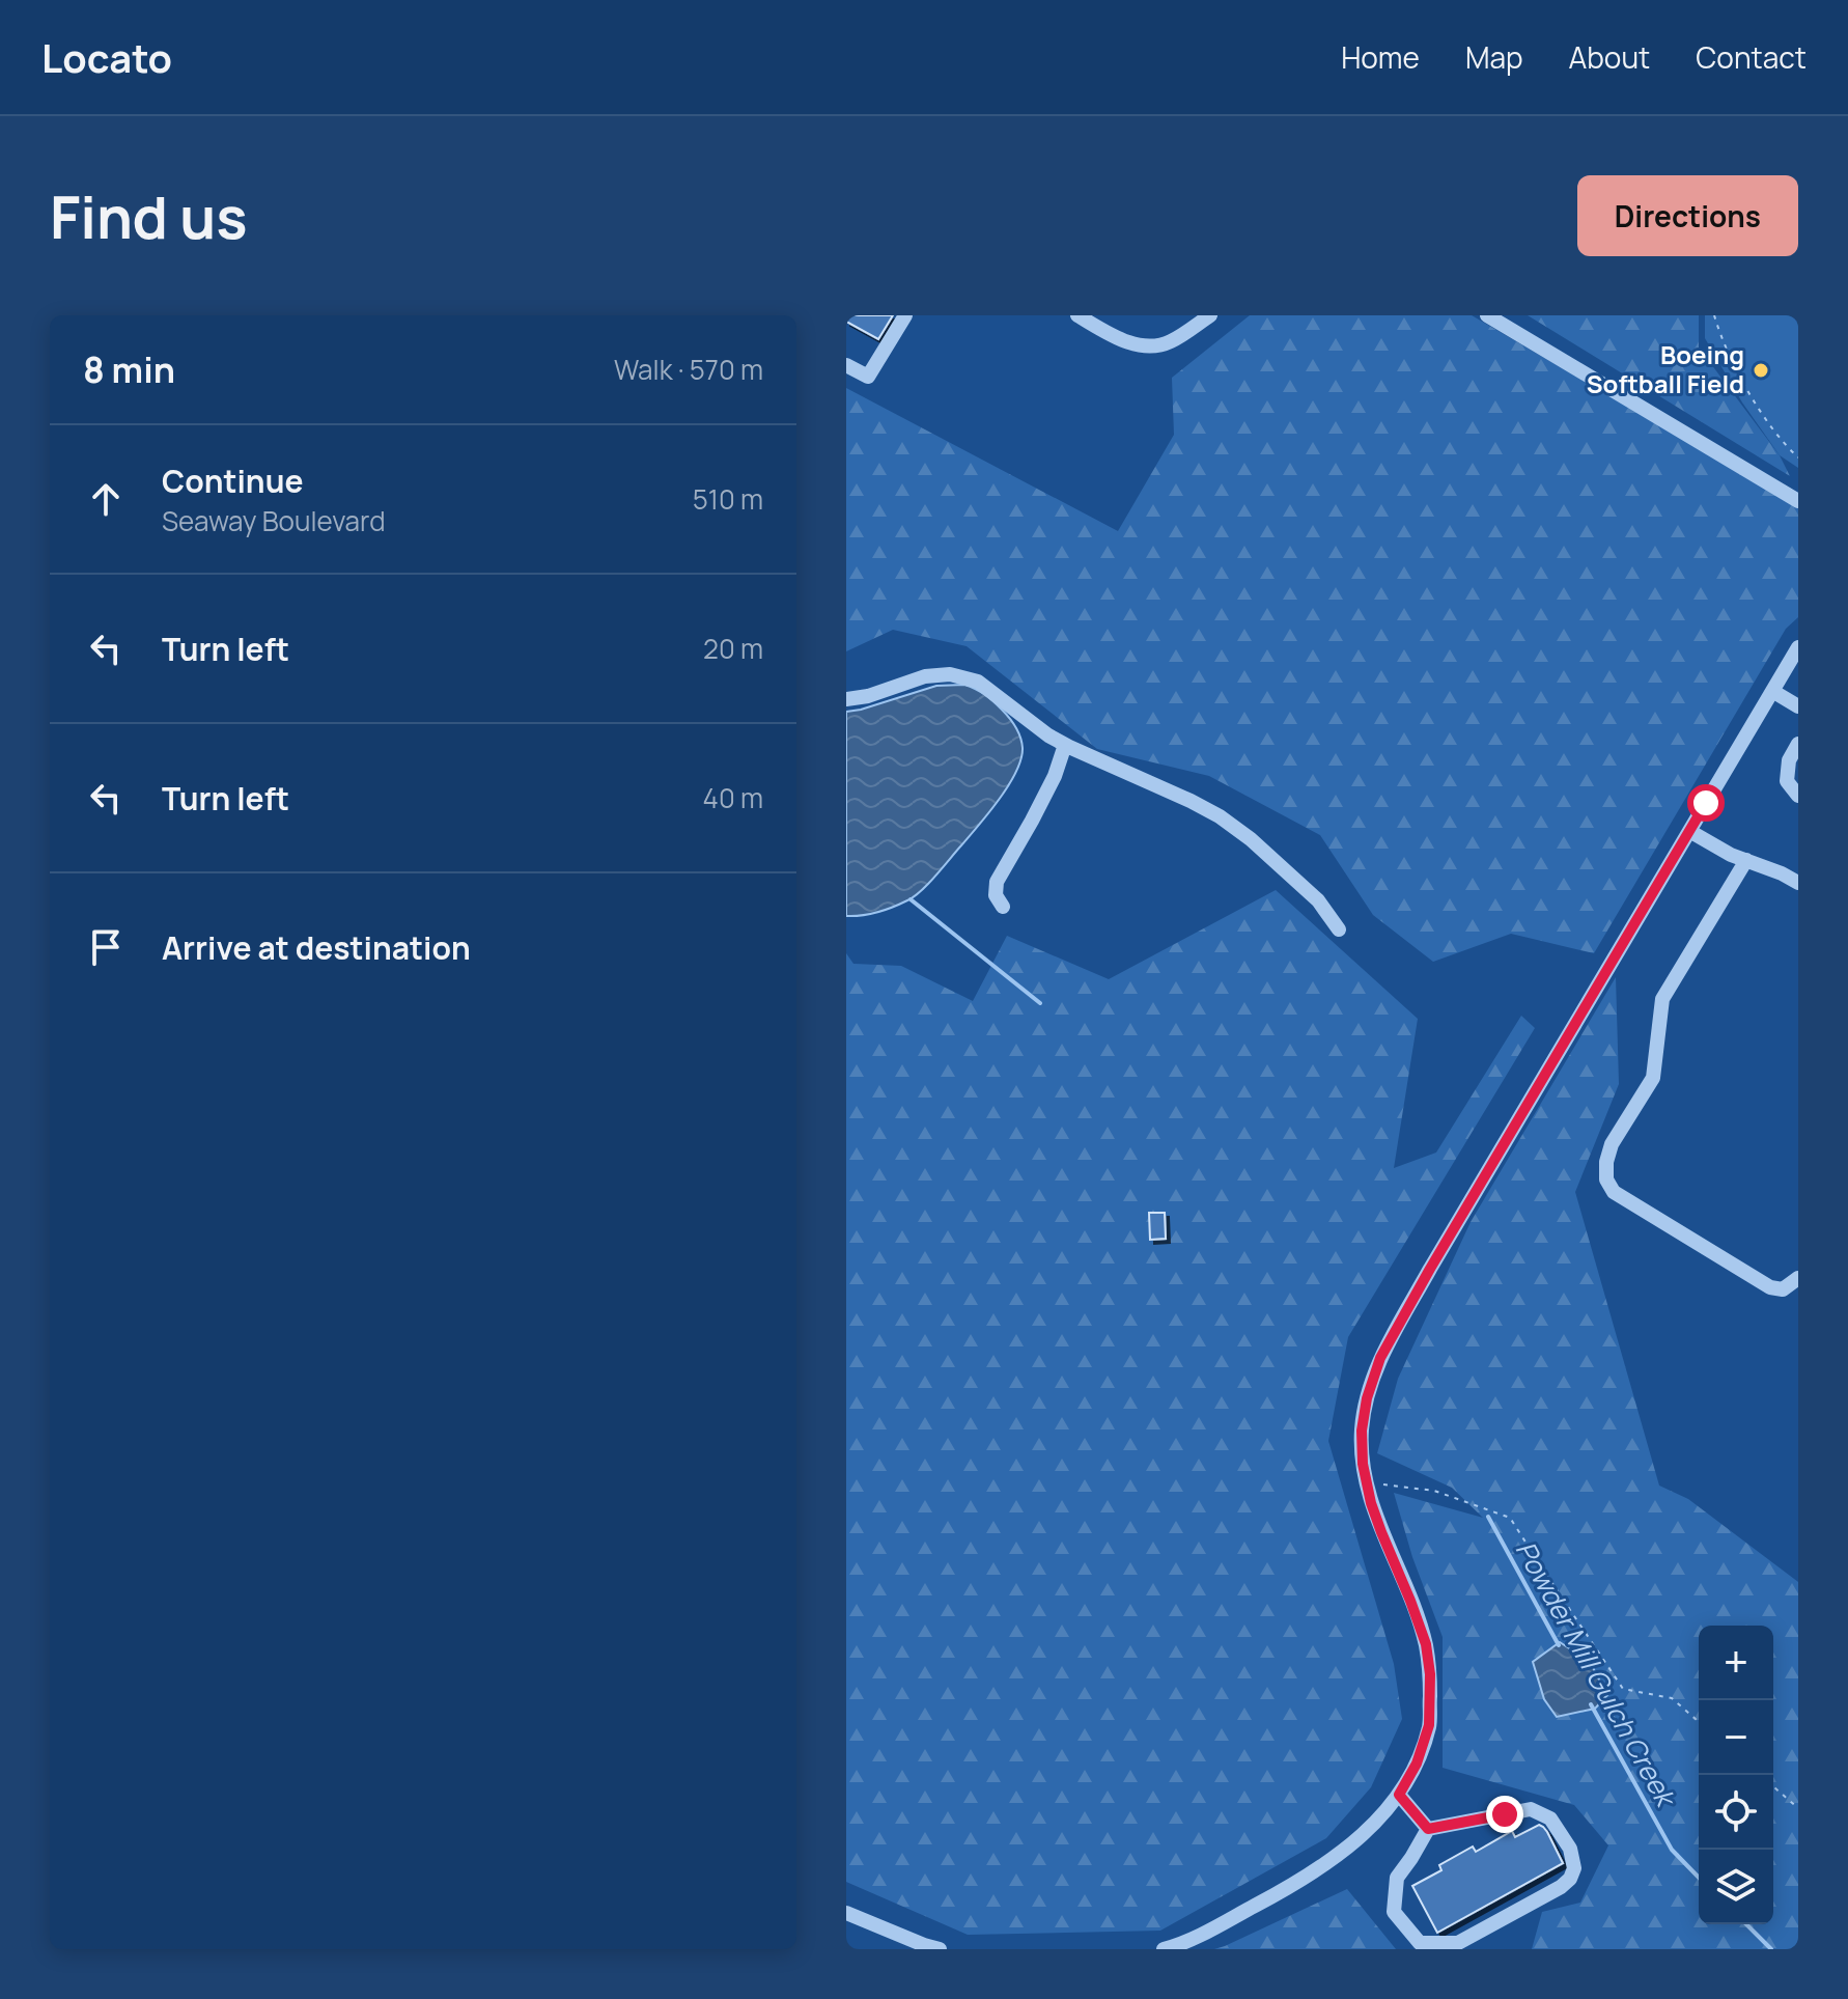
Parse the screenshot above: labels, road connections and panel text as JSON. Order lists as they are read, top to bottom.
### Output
{
  "water": ["Powder Mill Gulch Creek"],
  "places": ["Boeing Softball Field"],
  "page": {
    "header": "Locato",
    "nav": [
      "Home",
      "Map",
      "About",
      "Contact"
    ],
    "buttons": "Directions",
    "title": "Find us",
    "heading": ["8 min", "Walk · 570 m"],
    "list": [
      ["Continue", "Seaway Boulevard", "510 m"],
      ["Turn left", "20 m"],
      ["Turn left", "40 m"],
      "Arrive at destination"
    ],
    "map_buttons": ["+", "−"]
  }
}
